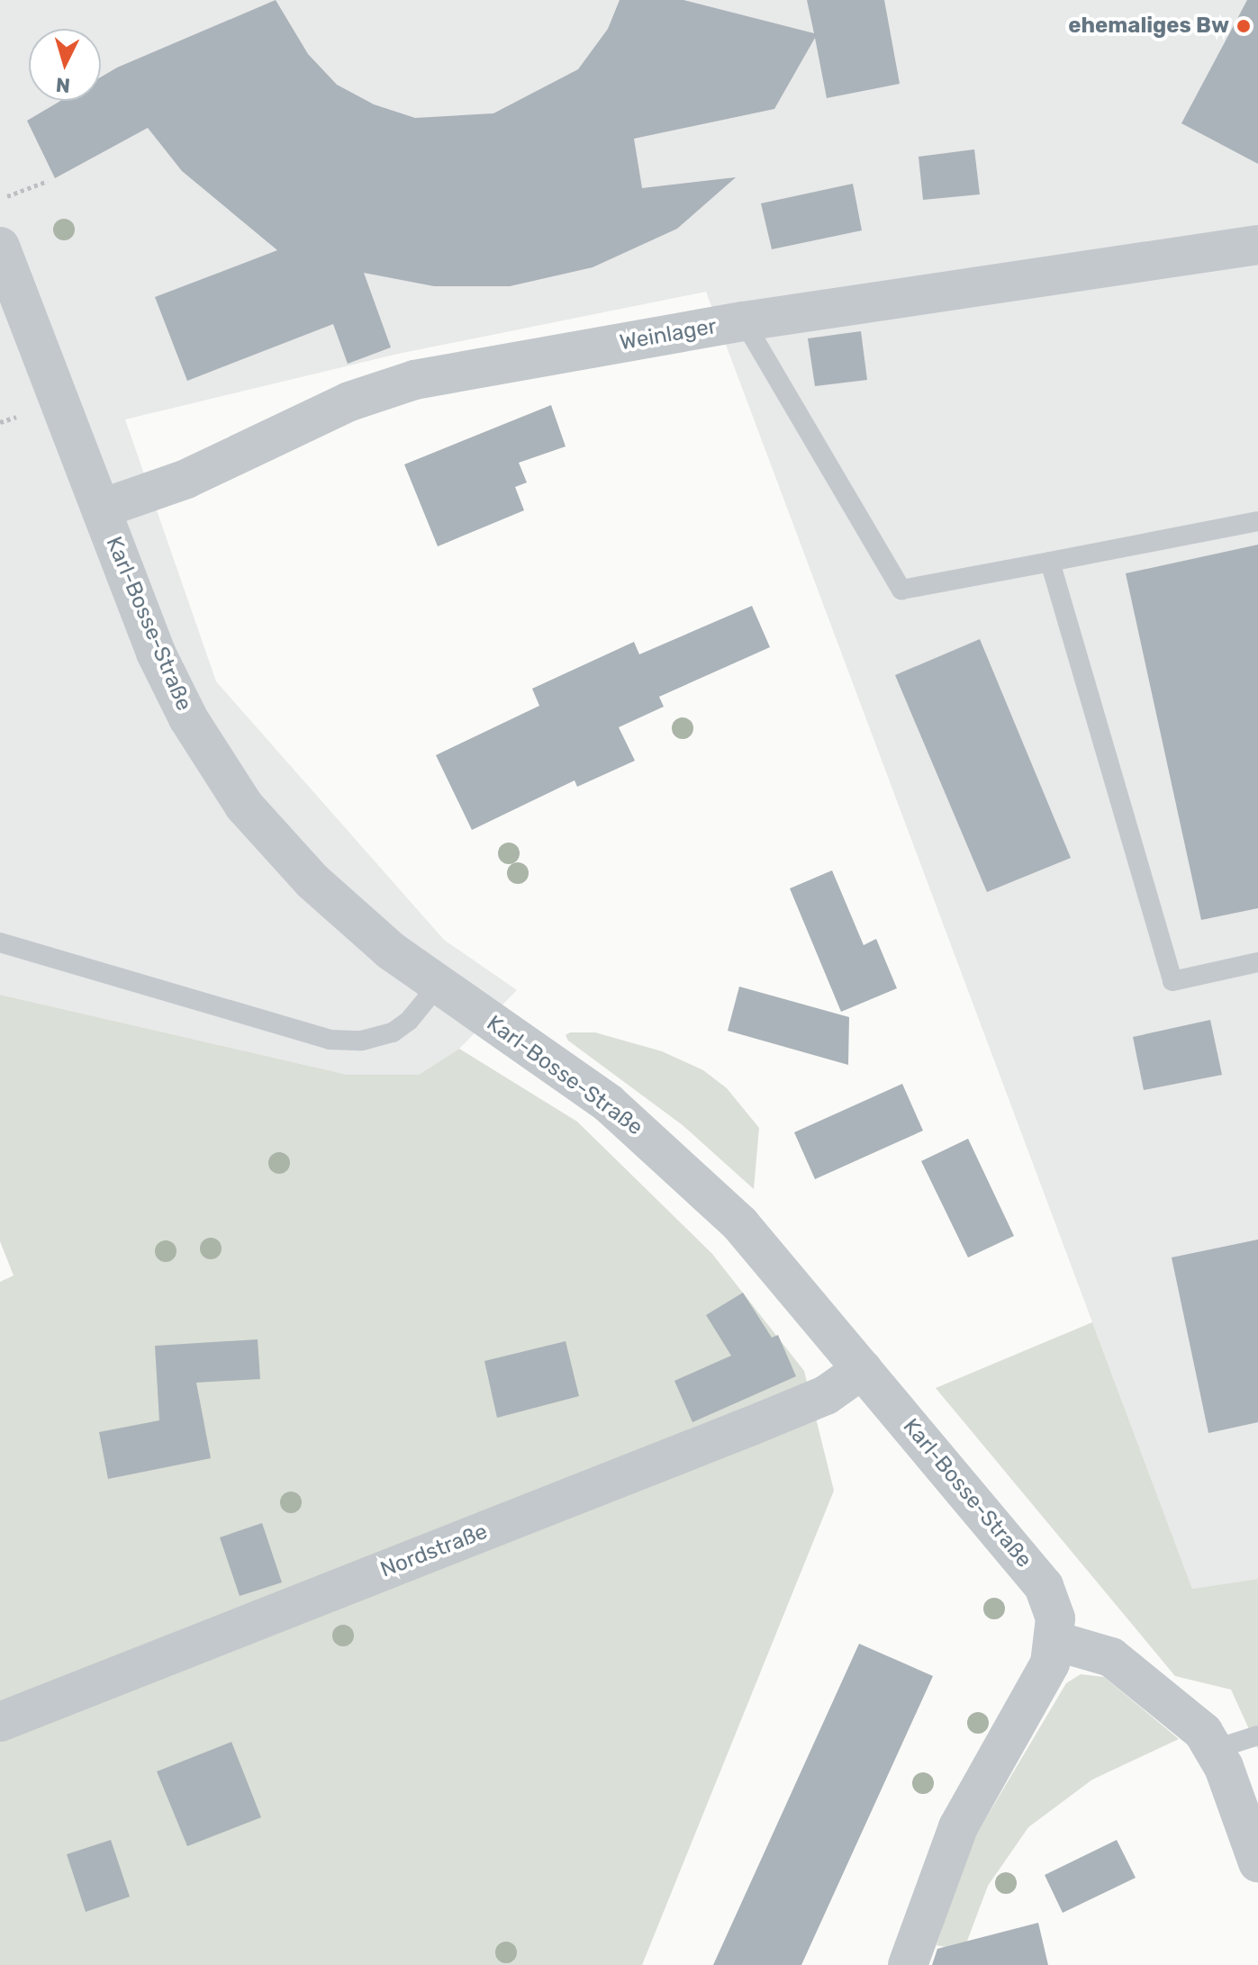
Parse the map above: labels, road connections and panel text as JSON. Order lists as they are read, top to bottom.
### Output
{
  "streets": {
    "street": ["Weinlager", "Karl-Bosse-Straße", "Nordstraße"]
  },
  "crossings": [
    ["Weinlager", "Karl-Bosse-Straße"],
    ["Karl-Bosse-Straße", "Nordstraße"]
  ],
  "places": ["ehemaliges Bw"],
  "north": "bottom"
}
